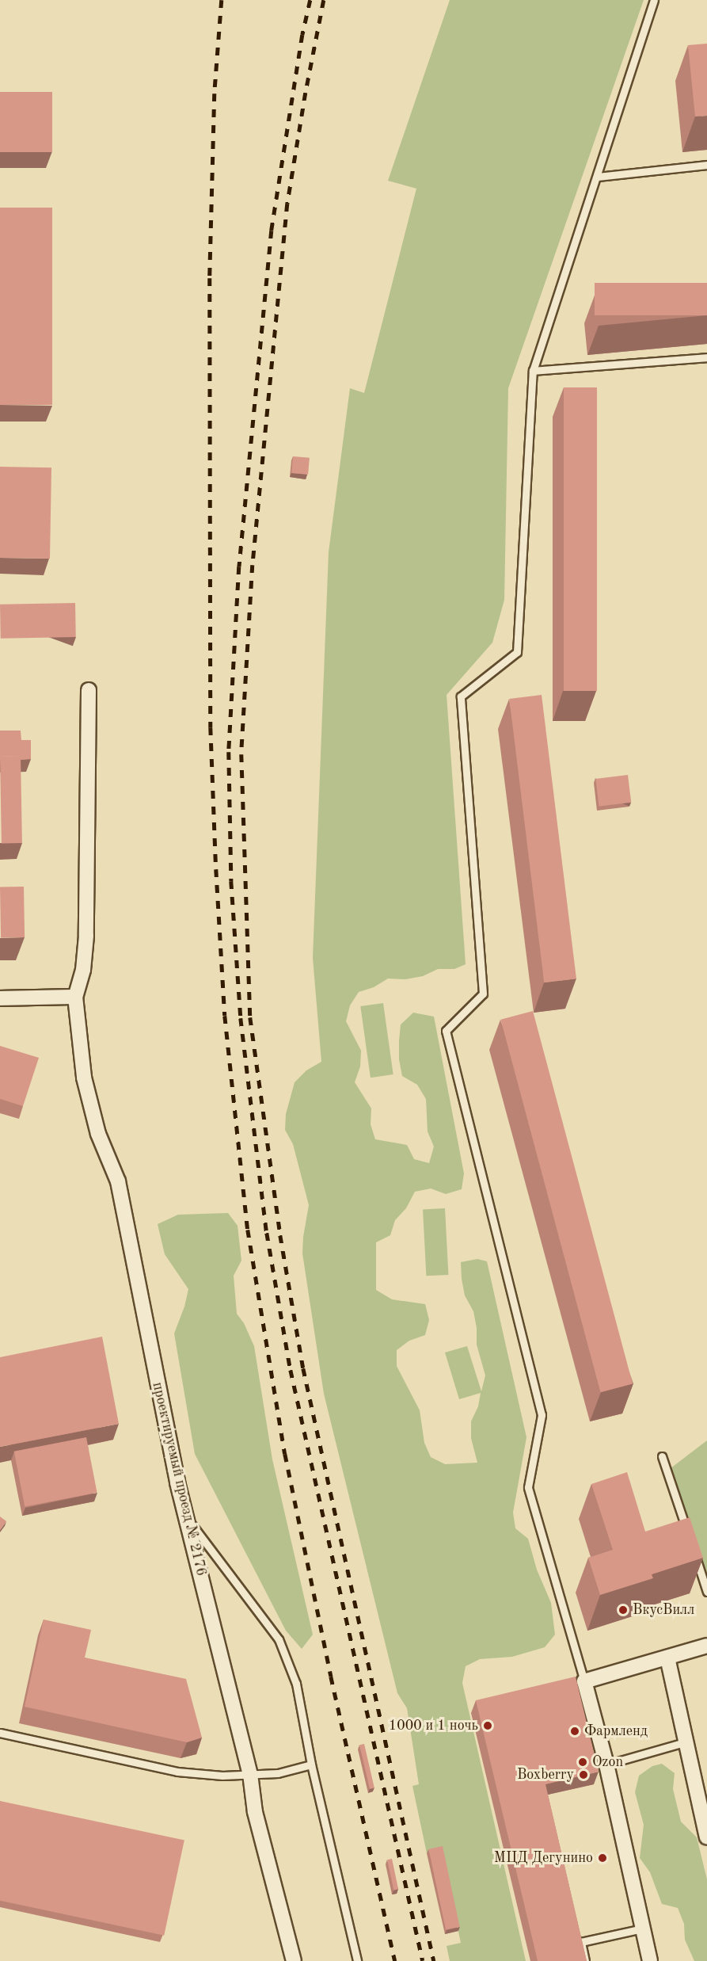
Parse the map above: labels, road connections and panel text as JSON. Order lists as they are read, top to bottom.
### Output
{
  "streets": {
    "street": ["проектируемый проезд № 2176"]
  },
  "places": [
    "ВкусВилл",
    "1000 и 1 ночь",
    "Фармленд",
    "Ozon",
    "Boxberry",
    "МЦД Дегунино"
  ]
}
